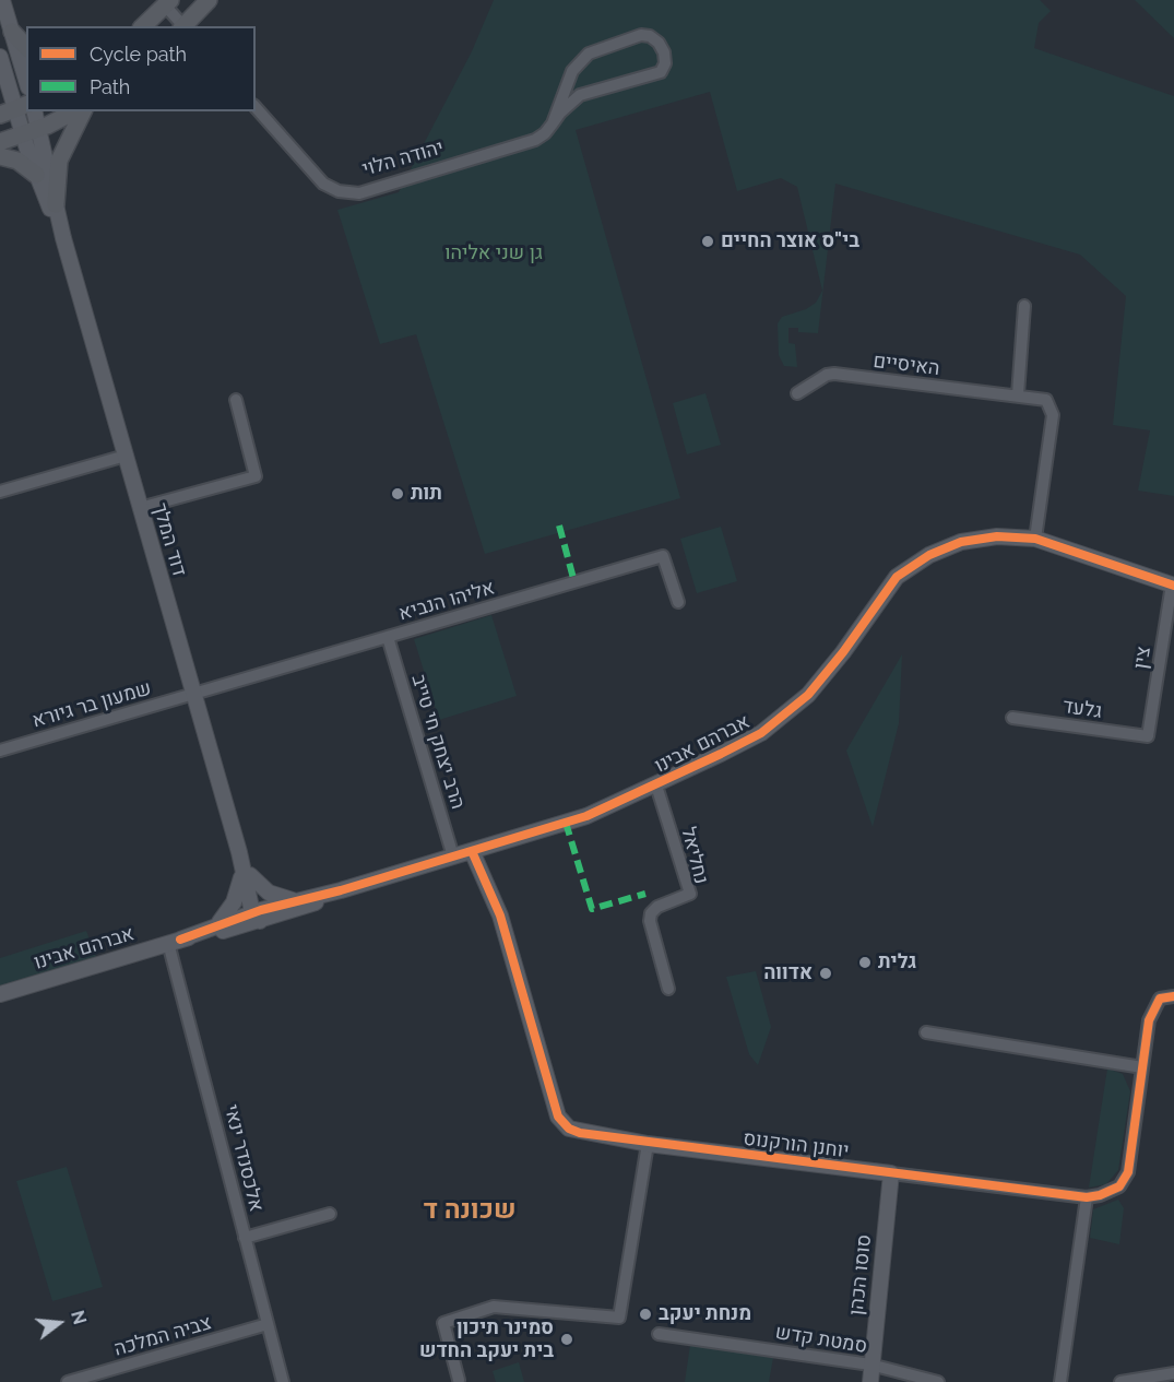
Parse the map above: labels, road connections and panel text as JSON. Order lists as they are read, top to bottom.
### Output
{
  "streets": {
    "street": [
      "יהודה הלוי",
      "האיסיים",
      "דוד המלך",
      "אליהו הנביא",
      "צין",
      "שמעון בר גיורא",
      "גלעד",
      "הרב יצחק חי טייב",
      "אברהם אבינו",
      "נחליאל",
      "יוחנן הורקנוס",
      "אלכסנדר ינאי",
      "סוסו הכהן",
      "צביה המלכה",
      "סמטת קדש"
    ]
  },
  "crossings": [
    ["האיסיים", "אברהם אבינו"],
    ["דוד המלך", "אליהו הנביא"],
    ["דוד המלך", "שמעון בר גיורא"],
    ["דוד המלך", "אברהם אבינו"],
    ["אליהו הנביא", "שמעון בר גיורא"],
    ["אליהו הנביא", "הרב יצחק חי טייב"],
    ["צין", "גלעד"],
    ["צין", "אברהם אבינו"],
    ["הרב יצחק חי טייב", "אברהם אבינו"],
    ["אברהם אבינו", "נחליאל"],
    ["אברהם אבינו", "יוחנן הורקנוס"],
    ["אברהם אבינו", "אלכסנדר ינאי"],
    ["יוחנן הורקנוס", "סוסו הכהן"],
    ["אלכסנדר ינאי", "צביה המלכה"],
    ["סוסו הכהן", "סמטת קדש"]
  ],
  "districts": ["שכונה ד"],
  "parks": ["גן שני אליהו"],
  "places": [
    "בי\"ס אוצר החיים",
    "תות",
    "גלית",
    "אדווה",
    "מנחת יעקב",
    "סמינר תיכון בית יעקב החדש"
  ],
  "legend": ["Cycle path", "Path"],
  "north": "right"
}
